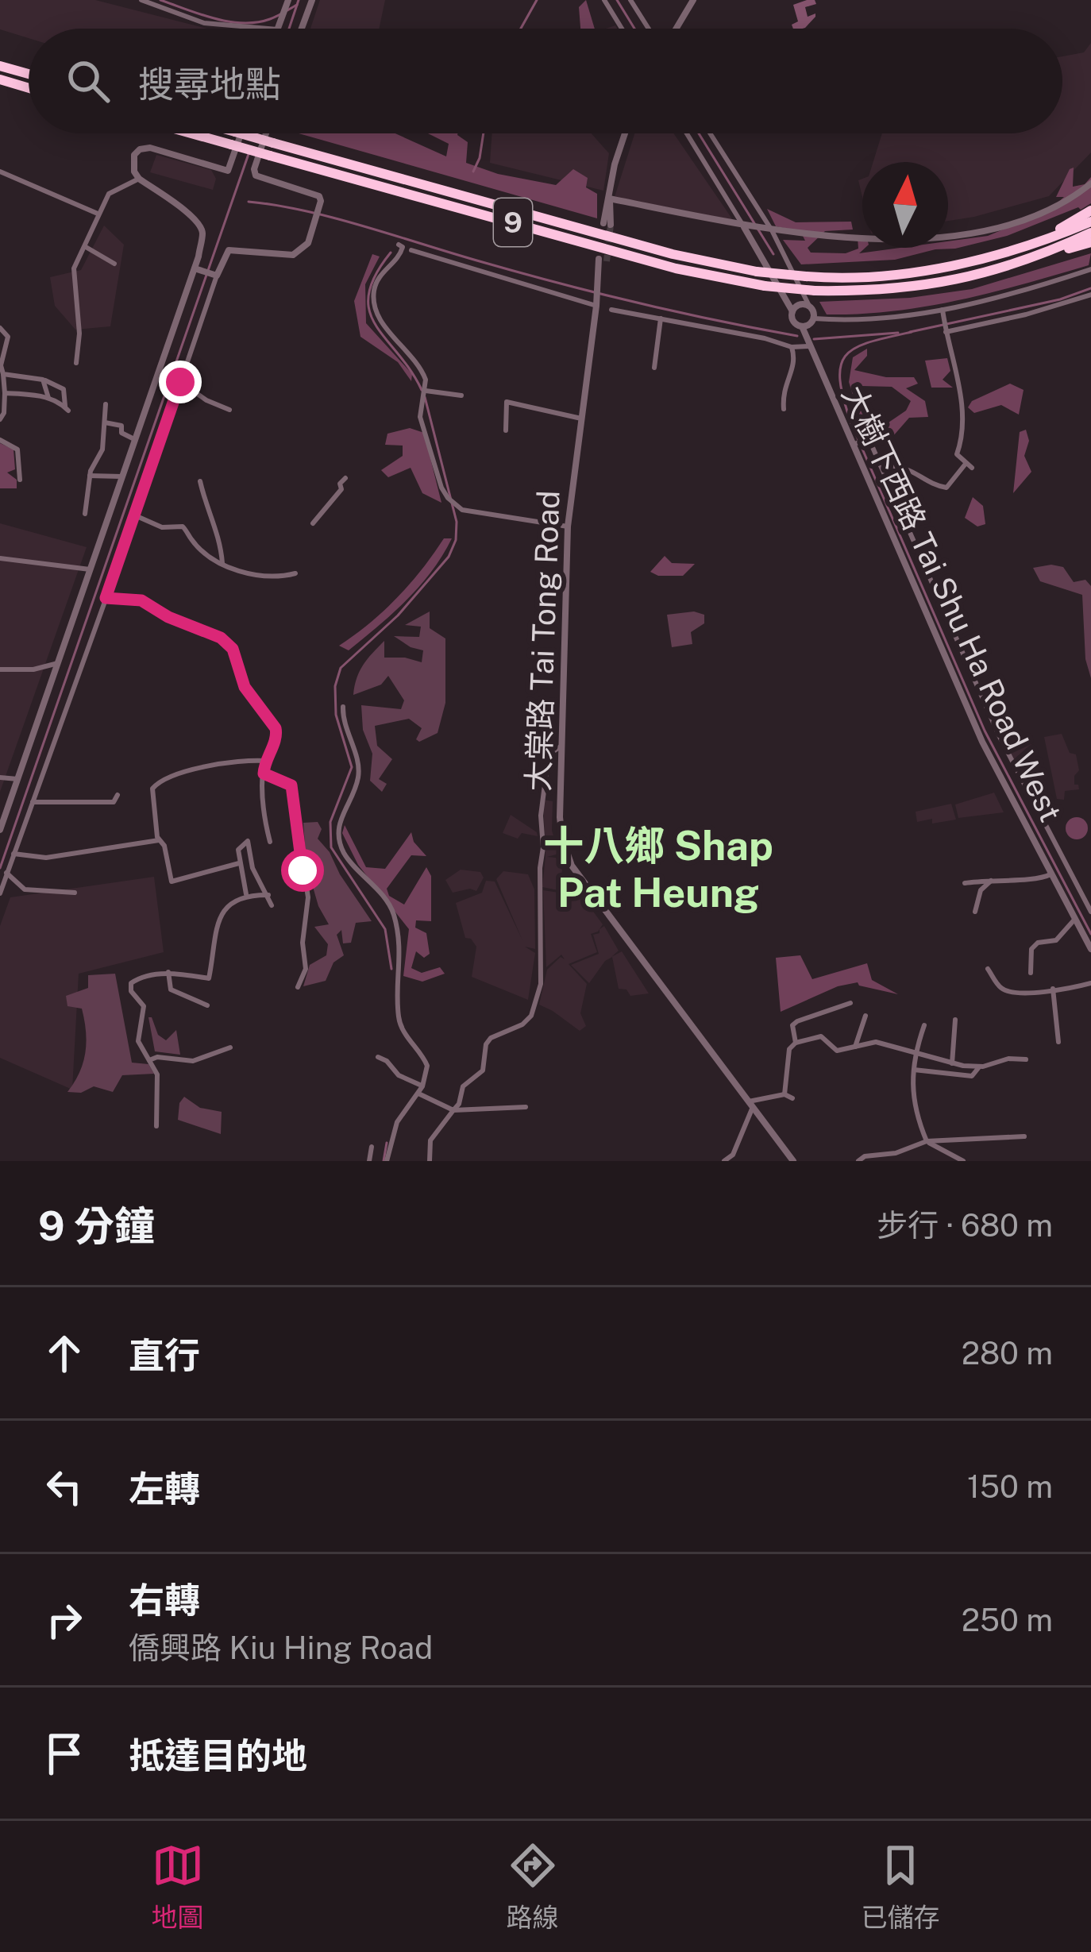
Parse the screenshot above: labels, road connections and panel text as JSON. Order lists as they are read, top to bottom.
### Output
{
  "streets": {
    "highway": ["9"],
    "street": ["大樹下西路 Tai Shu Ha Road West", "大棠路 Tai Tong Road"]
  },
  "districts": ["十八鄉 Shap Pat Heung"],
  "north": "top",
  "page": {
    "search": "搜尋地點",
    "heading": ["9 分鐘", "步行 · 680 m"],
    "list": [
      ["直行", "280 m"],
      ["左轉", "150 m"],
      ["右轉", "僑興路 Kiu Hing Road", "250 m"],
      "抵達目的地"
    ],
    "nav": ["地圖", "路線", "已儲存"]
  }
}
